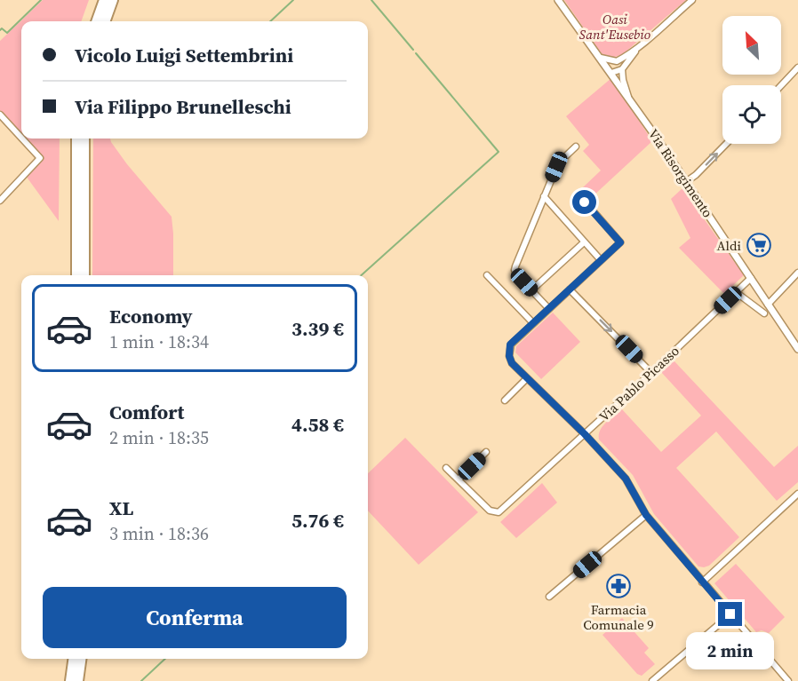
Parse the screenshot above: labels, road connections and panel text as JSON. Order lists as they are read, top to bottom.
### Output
{
  "streets": {
    "street": ["Via Risorgimento", "Via Pablo Picasso"]
  },
  "crossings": [
    ["Via Risorgimento", "Via Pablo Picasso"]
  ],
  "parks": ["Oasi Sant'Eusebio"],
  "places": {
    "supermarket": ["Aldi"],
    "pharmacy": ["Farmacia Comunale 9"]
  },
  "north": "top left",
  "page": {
    "banner": ["Vicolo Luigi Settembrini", "Via Filippo Brunelleschi"],
    "list": [
      {
        "name": "Economy",
        "note": "1 min · 18:34",
        "value": "3.39 €"
      },
      {
        "name": "Comfort",
        "note": "2 min · 18:35",
        "value": "4.58 €"
      },
      {
        "name": "XL",
        "note": "3 min · 18:36",
        "value": "5.76 €"
      }
    ],
    "buttons": "Conferma",
    "bubble": "2 min"
  }
}
